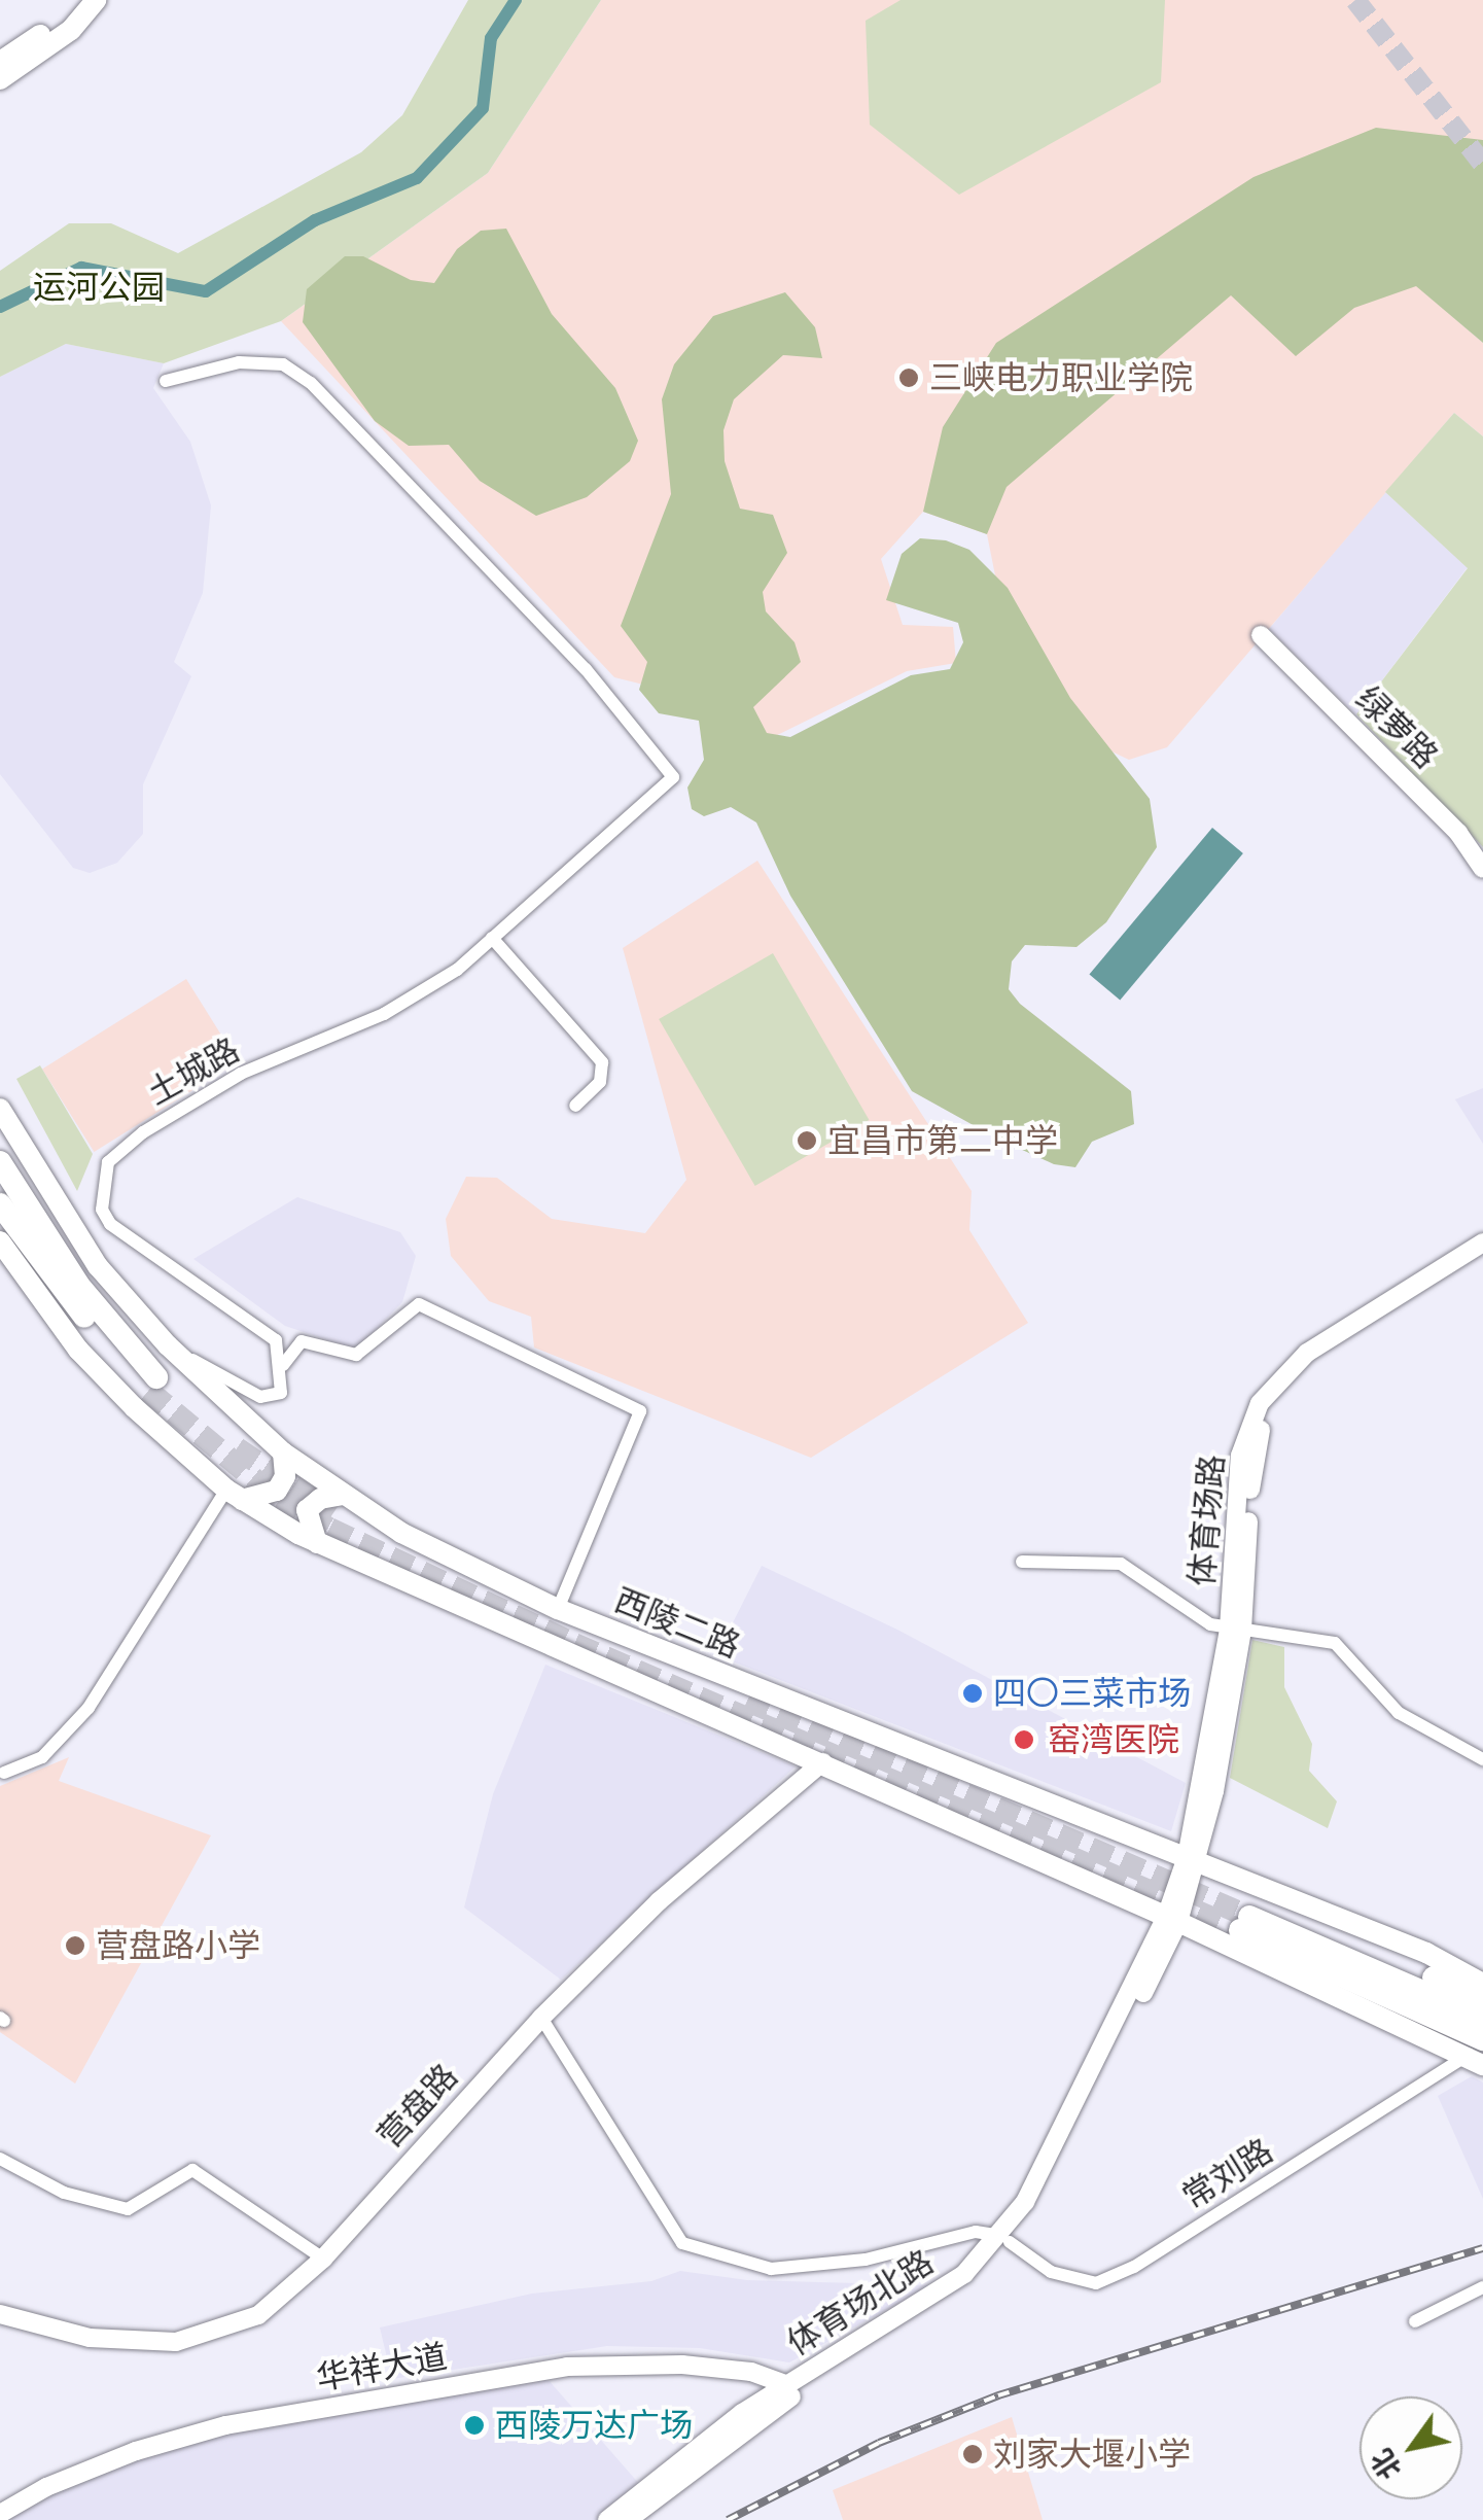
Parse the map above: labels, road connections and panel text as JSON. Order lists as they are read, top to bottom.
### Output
{
  "streets": {
    "main road": [
      "绿萝路",
      "体育场路",
      "西陵二路",
      "营盘路",
      "体育场北路",
      "华祥大道"
    ],
    "street": ["土城路", "常刘路"]
  },
  "crossings": [
    ["体育场路", "西陵二路"],
    ["体育场路", "体育场北路"],
    ["常刘路", "体育场北路"],
    ["体育场北路", "华祥大道"]
  ],
  "parks": ["运河公园"],
  "places": [
    "三峡电力职业学院",
    "宜昌市第二中学",
    "四〇三菜市场",
    "窑湾医院",
    "营盘路小学",
    "西陵万达广场",
    "刘家大堰小学"
  ],
  "north": "bottom left"
}
